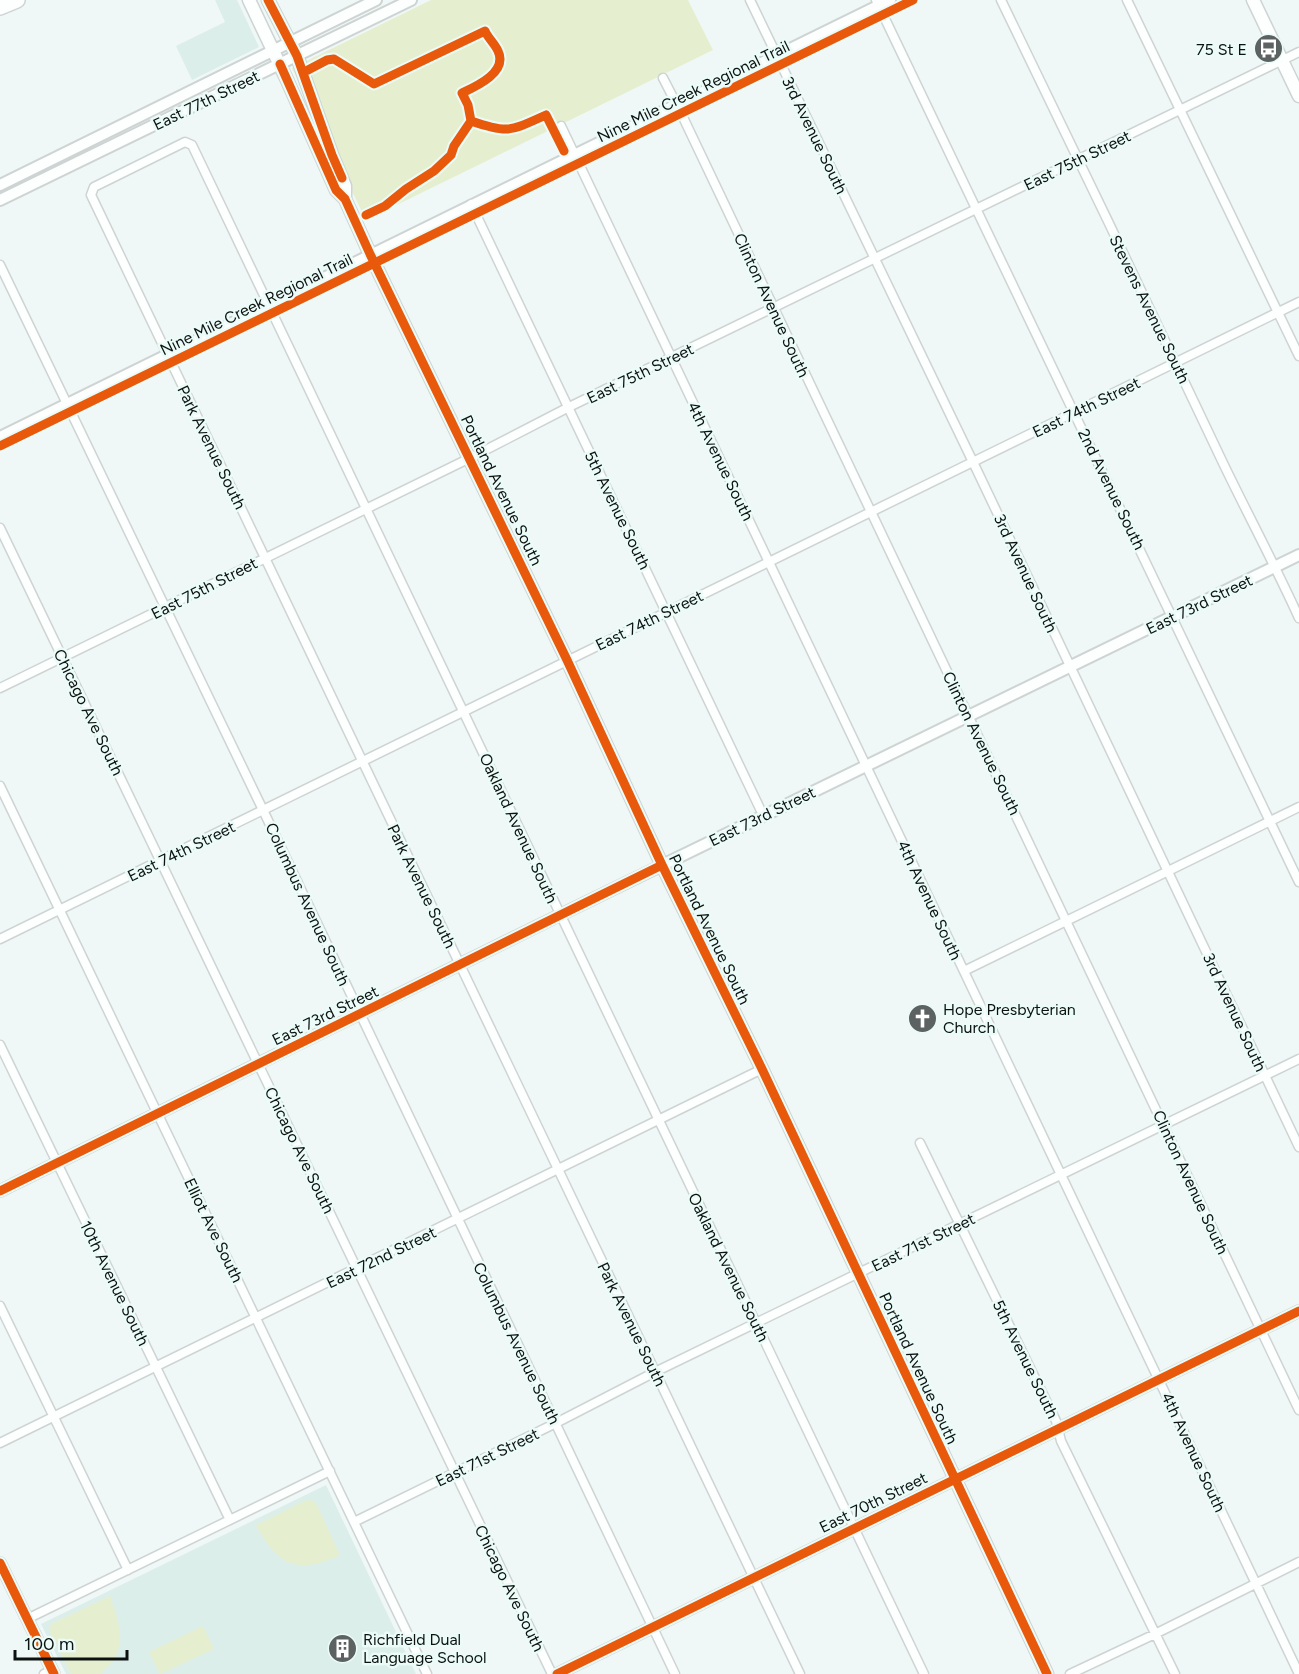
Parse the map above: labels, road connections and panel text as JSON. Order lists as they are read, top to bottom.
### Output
{
  "streets": {
    "main road": ["Portland Avenue South"],
    "street": [
      "East 77th Street",
      "3rd Avenue South",
      "East 75th Street",
      "Clinton Avenue South",
      "Stevens Avenue South",
      "East 74th Street",
      "Park Avenue South",
      "4th Avenue South",
      "2nd Avenue South",
      "5th Avenue South",
      "East 73rd Street",
      "Chicago Ave South",
      "Oakland Avenue South",
      "Columbus Avenue South",
      "Elliot Ave South",
      "East 71st Street",
      "East 72nd Street",
      "10th Avenue South",
      "East 70th Street"
    ],
    "cycle path": ["Nine Mile Creek Regional Trail"]
  },
  "crossings": [
    ["East 77th Street", "Portland Avenue South"],
    ["3rd Avenue South", "East 75th Street"],
    ["3rd Avenue South", "East 74th Street"],
    ["3rd Avenue South", "East 73rd Street"],
    ["3rd Avenue South", "East 71st Street"],
    ["East 75th Street", "Clinton Avenue South"],
    ["East 75th Street", "Stevens Avenue South"],
    ["East 75th Street", "Park Avenue South"],
    ["East 75th Street", "4th Avenue South"],
    ["East 75th Street", "2nd Avenue South"],
    ["East 75th Street", "Portland Avenue South"],
    ["East 75th Street", "5th Avenue South"],
    ["East 75th Street", "Chicago Ave South"],
    ["East 75th Street", "Oakland Avenue South"],
    ["East 75th Street", "Columbus Avenue South"],
    ["Clinton Avenue South", "East 74th Street"],
    ["Clinton Avenue South", "East 73rd Street"],
    ["Clinton Avenue South", "East 71st Street"],
    ["Clinton Avenue South", "East 70th Street"],
    ["Stevens Avenue South", "East 74th Street"],
    ["Stevens Avenue South", "East 73rd Street"],
    ["East 74th Street", "Park Avenue South"],
    ["East 74th Street", "4th Avenue South"],
    ["East 74th Street", "2nd Avenue South"],
    ["East 74th Street", "Portland Avenue South"],
    ["East 74th Street", "5th Avenue South"],
    ["East 74th Street", "Chicago Ave South"],
    ["East 74th Street", "Oakland Avenue South"],
    ["East 74th Street", "Columbus Avenue South"],
    ["East 74th Street", "Elliot Ave South"],
    ["Park Avenue South", "East 73rd Street"],
    ["Park Avenue South", "Oakland Avenue South"],
    ["Park Avenue South", "East 71st Street"],
    ["Park Avenue South", "East 72nd Street"],
    ["Park Avenue South", "East 70th Street"],
    ["4th Avenue South", "East 73rd Street"],
    ["4th Avenue South", "East 71st Street"],
    ["4th Avenue South", "East 70th Street"],
    ["2nd Avenue South", "East 73rd Street"],
    ["Portland Avenue South", "East 73rd Street"],
    ["Portland Avenue South", "East 71st Street"],
    ["Portland Avenue South", "East 72nd Street"],
    ["Portland Avenue South", "East 70th Street"],
    ["5th Avenue South", "East 73rd Street"],
    ["5th Avenue South", "East 71st Street"],
    ["5th Avenue South", "East 70th Street"],
    ["East 73rd Street", "Chicago Ave South"],
    ["East 73rd Street", "Oakland Avenue South"],
    ["East 73rd Street", "Columbus Avenue South"],
    ["East 73rd Street", "Elliot Ave South"],
    ["East 73rd Street", "10th Avenue South"],
    ["Chicago Ave South", "East 71st Street"],
    ["Chicago Ave South", "East 72nd Street"],
    ["Oakland Avenue South", "East 71st Street"],
    ["Oakland Avenue South", "East 72nd Street"],
    ["Oakland Avenue South", "East 70th Street"],
    ["Columbus Avenue South", "East 71st Street"],
    ["Columbus Avenue South", "East 72nd Street"],
    ["Columbus Avenue South", "East 70th Street"],
    ["Elliot Ave South", "East 71st Street"],
    ["Elliot Ave South", "East 72nd Street"],
    ["East 72nd Street", "10th Avenue South"]
  ],
  "places": {
    "bus stop": ["75 St E"],
    "church": ["Hope Presbyterian Church"],
    "building": ["Richfield Dual Language School"]
  },
  "scale_bar": "100 m"
}
